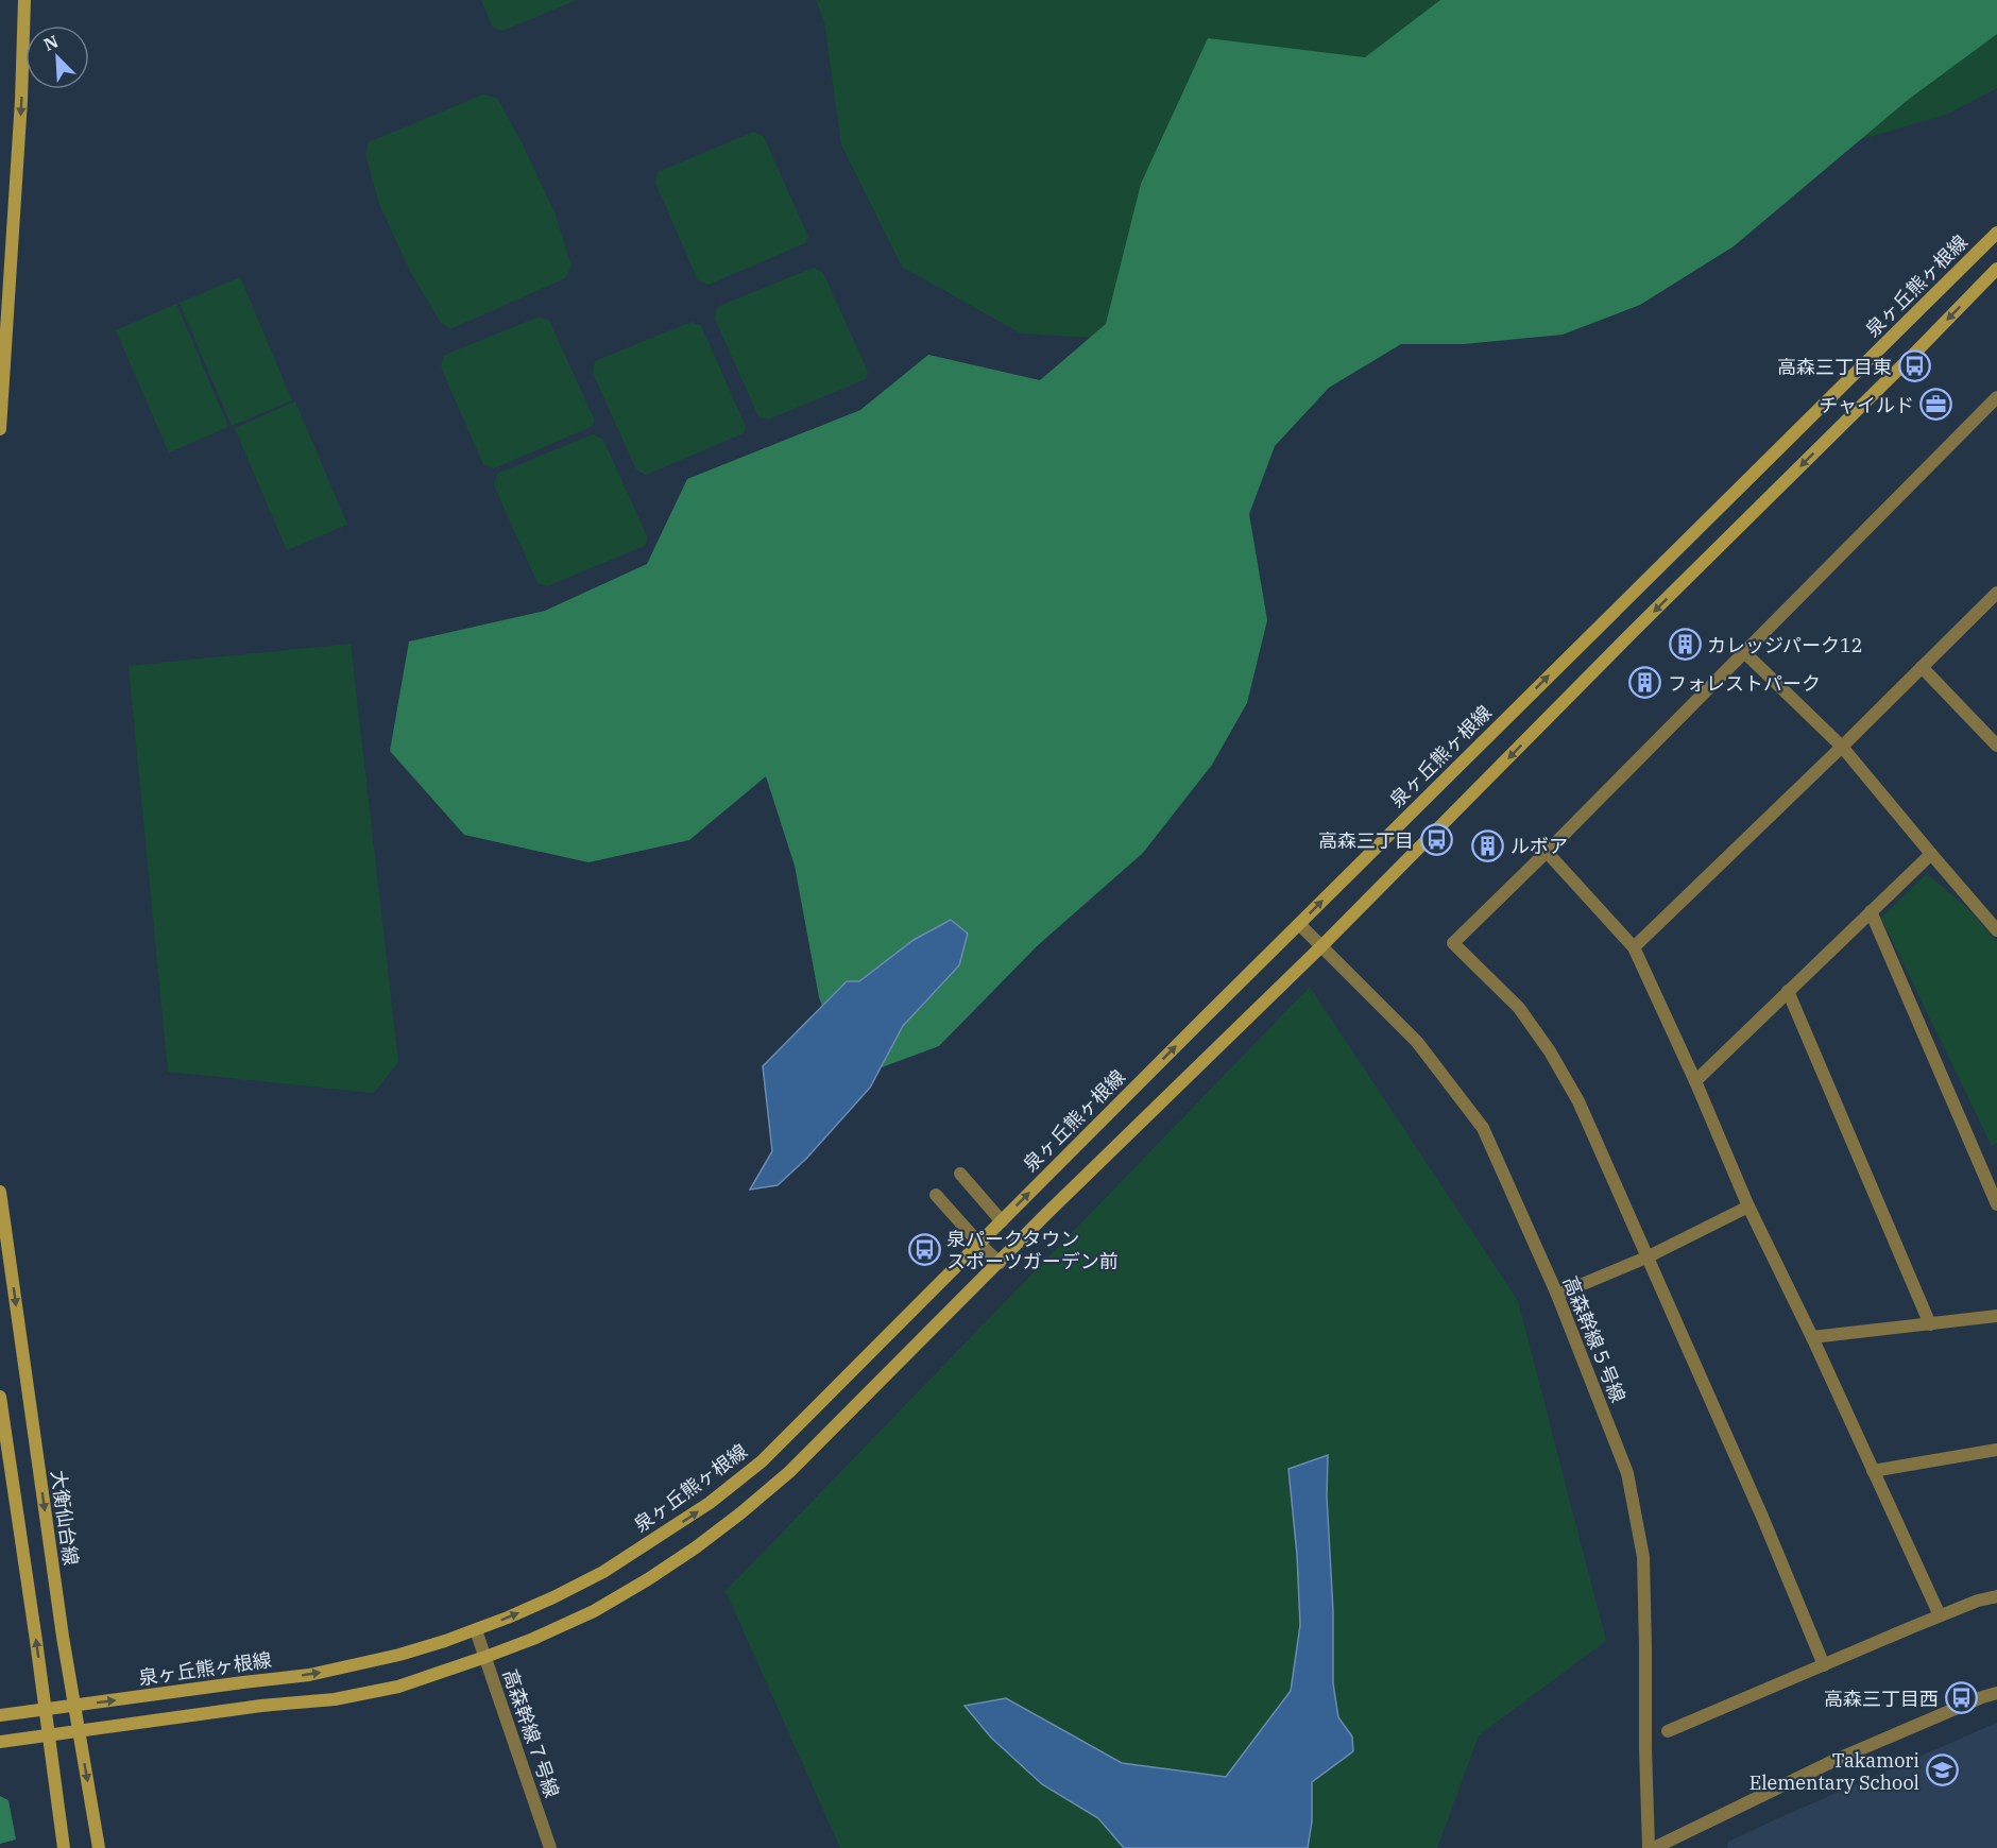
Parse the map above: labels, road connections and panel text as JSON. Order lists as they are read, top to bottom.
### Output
{
  "streets": {
    "main road": ["泉ヶ丘熊ヶ根線", "大衡仙台線"],
    "street": ["高森幹線５号線", "高森幹線７号線"]
  },
  "crossings": [
    ["泉ヶ丘熊ヶ根線", "高森幹線５号線"],
    ["泉ヶ丘熊ヶ根線", "大衡仙台線"],
    ["泉ヶ丘熊ヶ根線", "高森幹線７号線"]
  ],
  "places": {
    "bus stop": [
      "高森三丁目東",
      "高森三丁目",
      "泉パークタウン スポーツガーデン前",
      "高森三丁目西"
    ],
    "office": ["チャイルド"],
    "building": ["カレッジパーク12", "フォレストパーク", "ルボア"],
    "school or university": ["Takamori Elementary School"]
  },
  "north": "top left"
}
